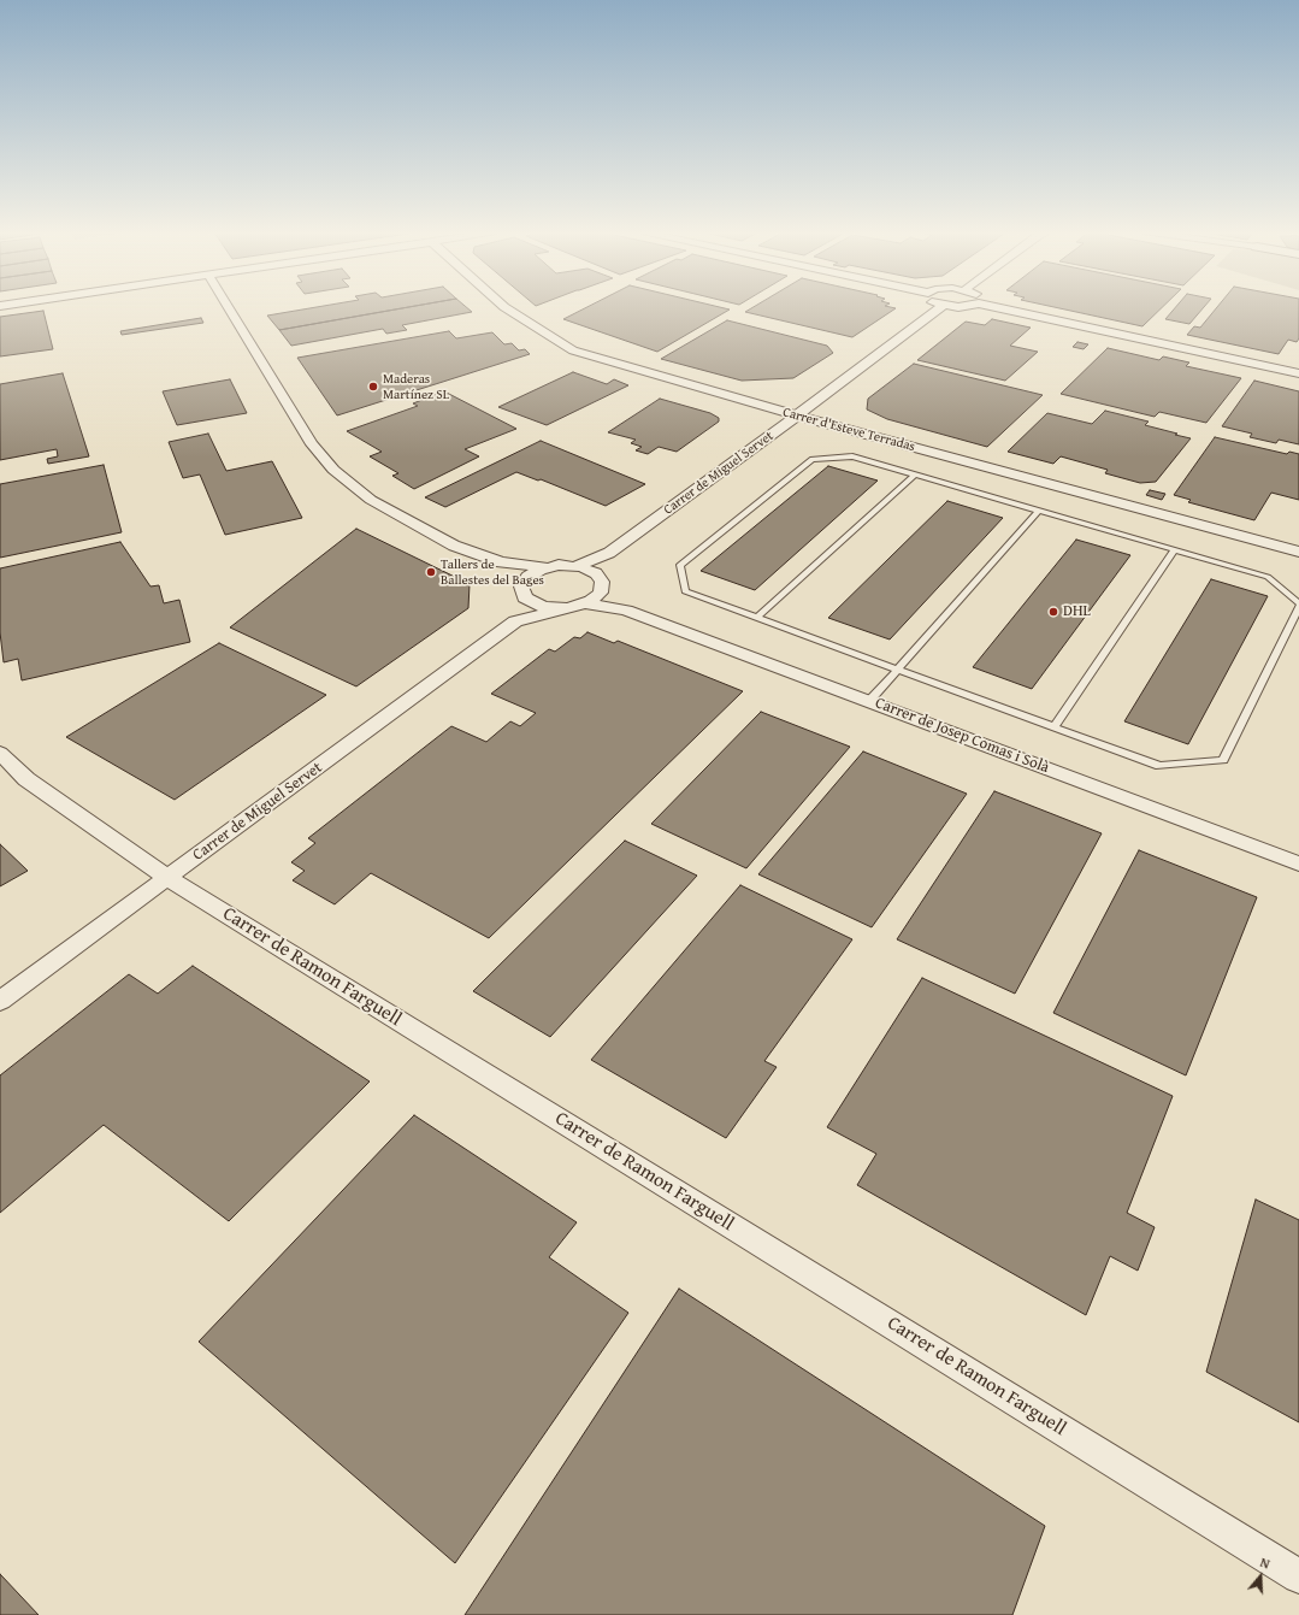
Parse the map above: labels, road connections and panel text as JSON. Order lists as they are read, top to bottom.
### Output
{
  "streets": {
    "street": [
      "Carrer d'Esteve Terradas",
      "Carrer de Miguel Servet",
      "Carrer de Josep Comas i Solà",
      "Carrer de Ramon Farguell"
    ]
  },
  "crossings": [
    ["Carrer d'Esteve Terradas", "Carrer de Miguel Servet"],
    ["Carrer de Miguel Servet", "Carrer de Josep Comas i Solà"],
    ["Carrer de Miguel Servet", "Carrer de Ramon Farguell"]
  ],
  "places": ["Maderas Martínez SL", "Tallers de Ballestes del Bages", "DHL"],
  "north": "top"
}
